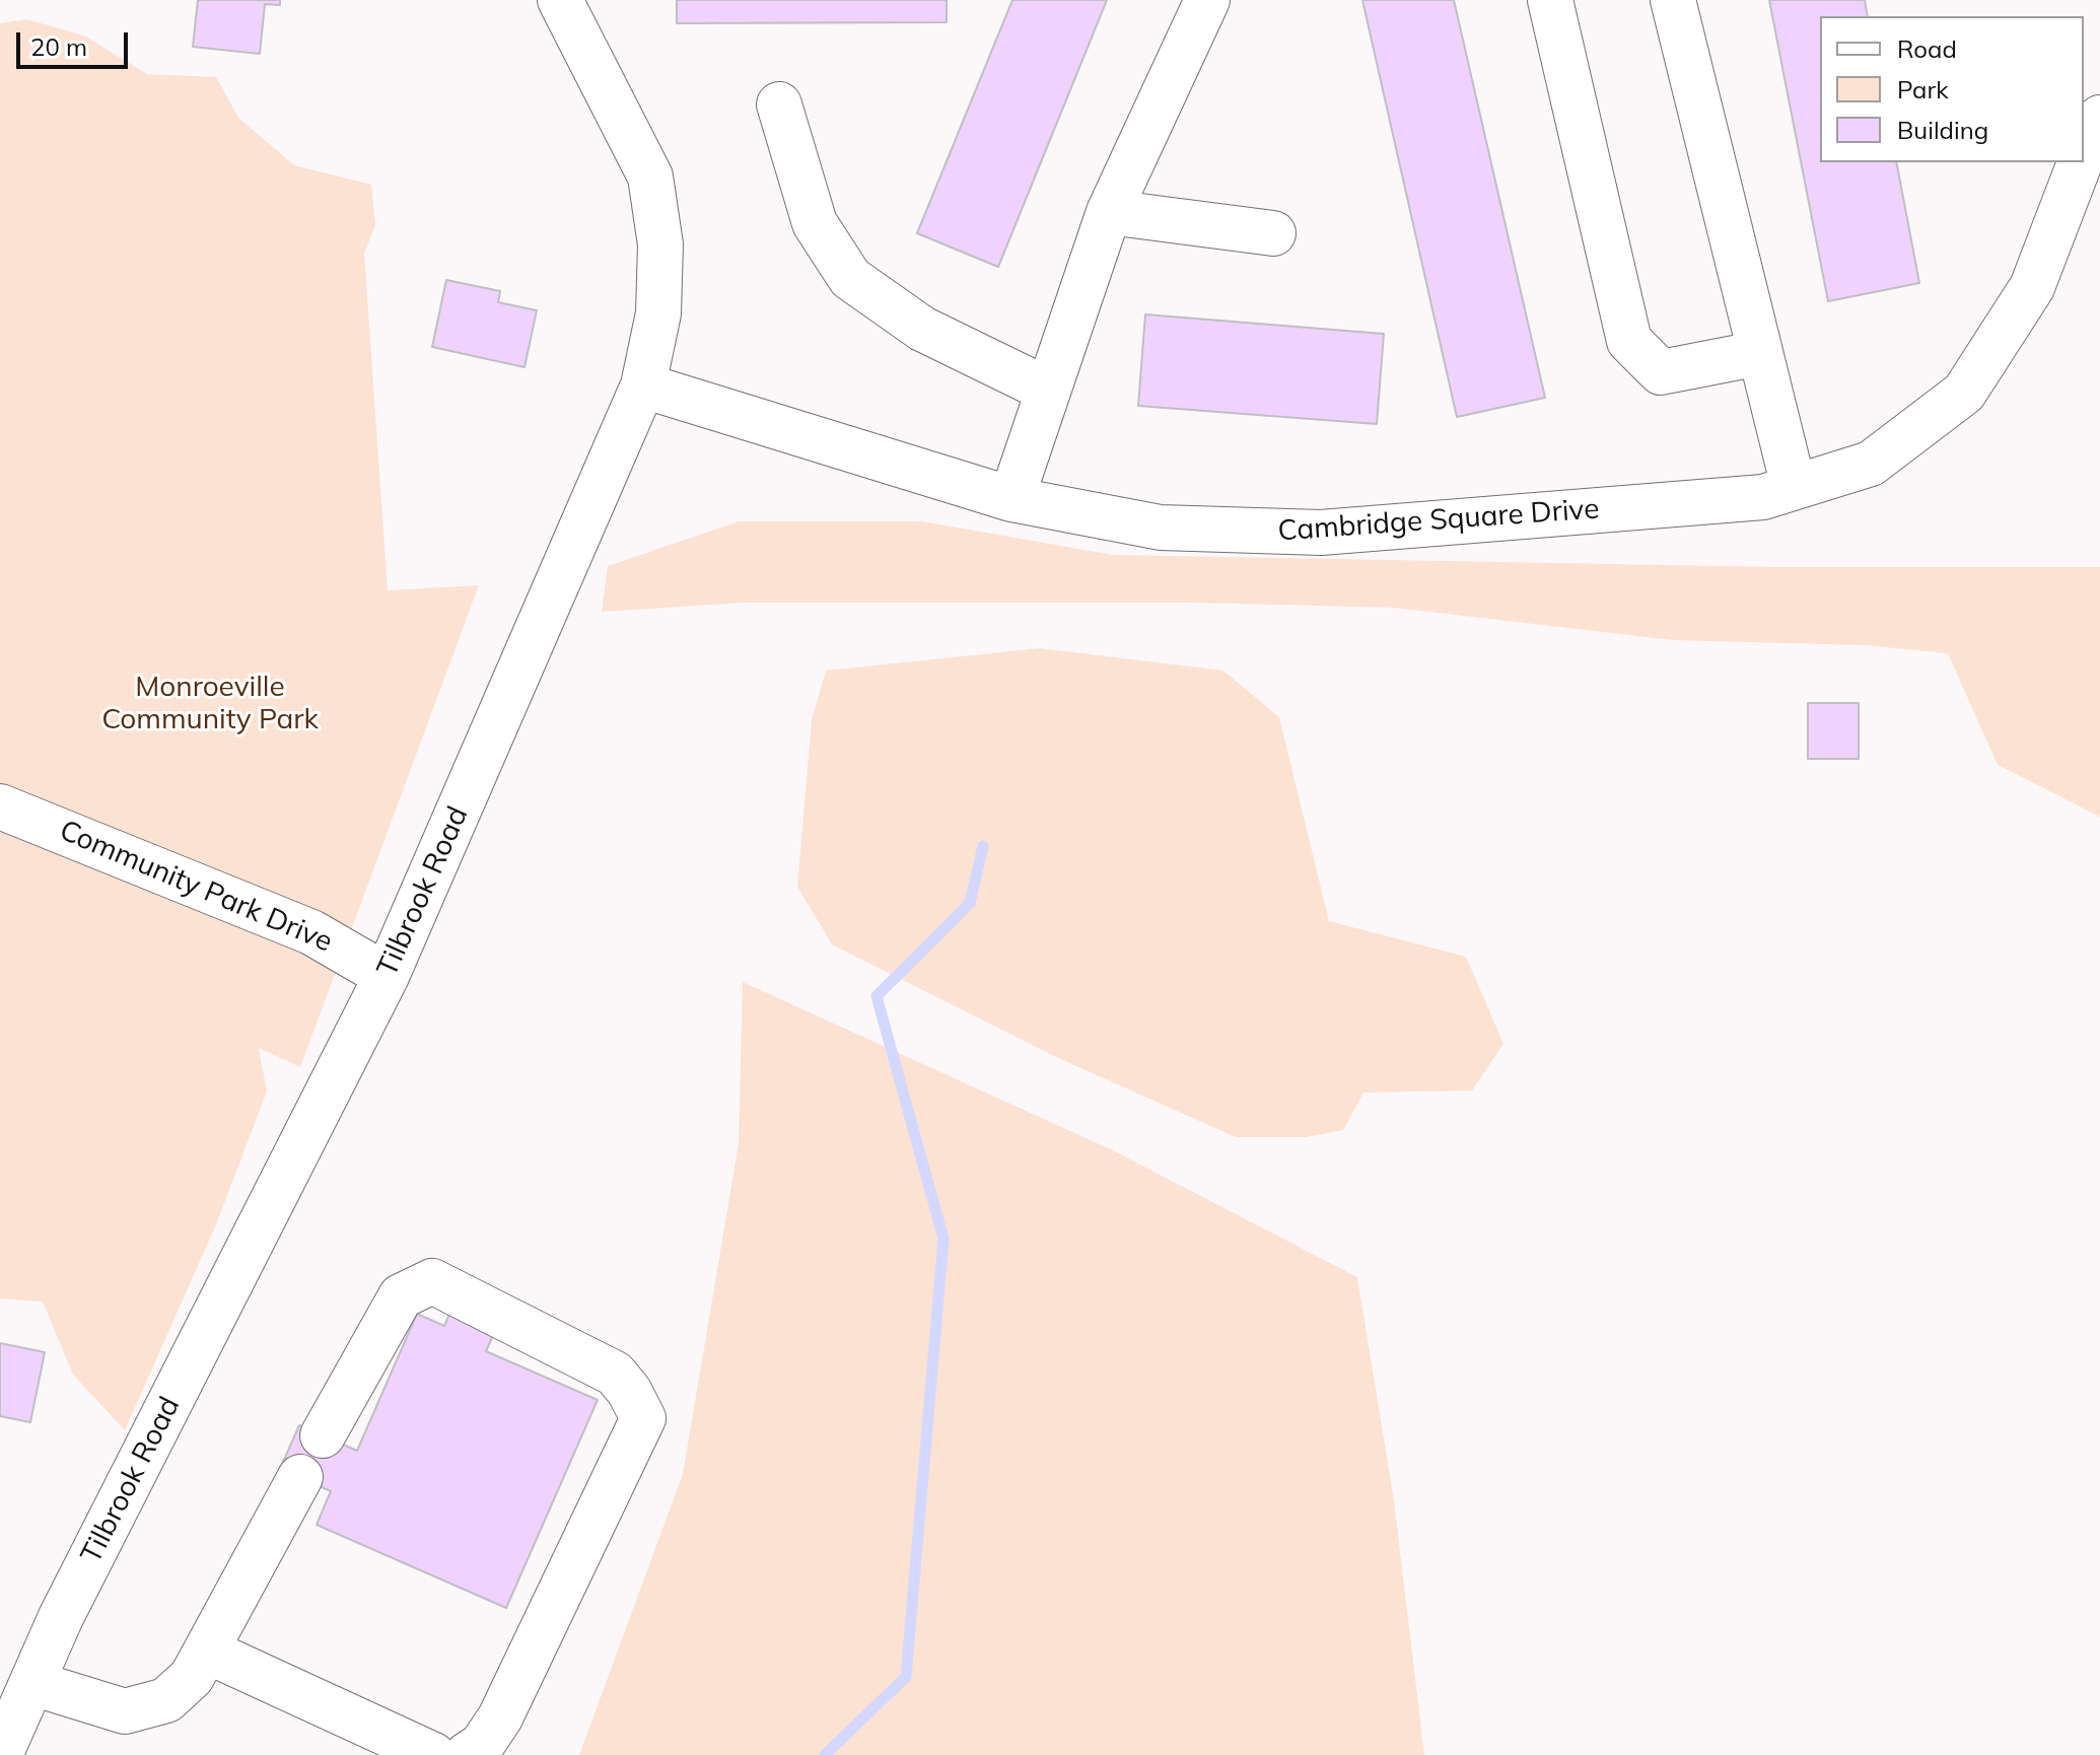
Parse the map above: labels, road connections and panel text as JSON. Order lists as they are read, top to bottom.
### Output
{
  "streets": {
    "street": ["Cambridge Square Drive", "Community Park Drive", "Tilbrook Road"]
  },
  "crossings": [
    ["Cambridge Square Drive", "Tilbrook Road"],
    ["Community Park Drive", "Tilbrook Road"]
  ],
  "parks": ["Monroeville Community Park"],
  "legend": ["Road", "Park", "Building"],
  "scale_bar": "20 m"
}
